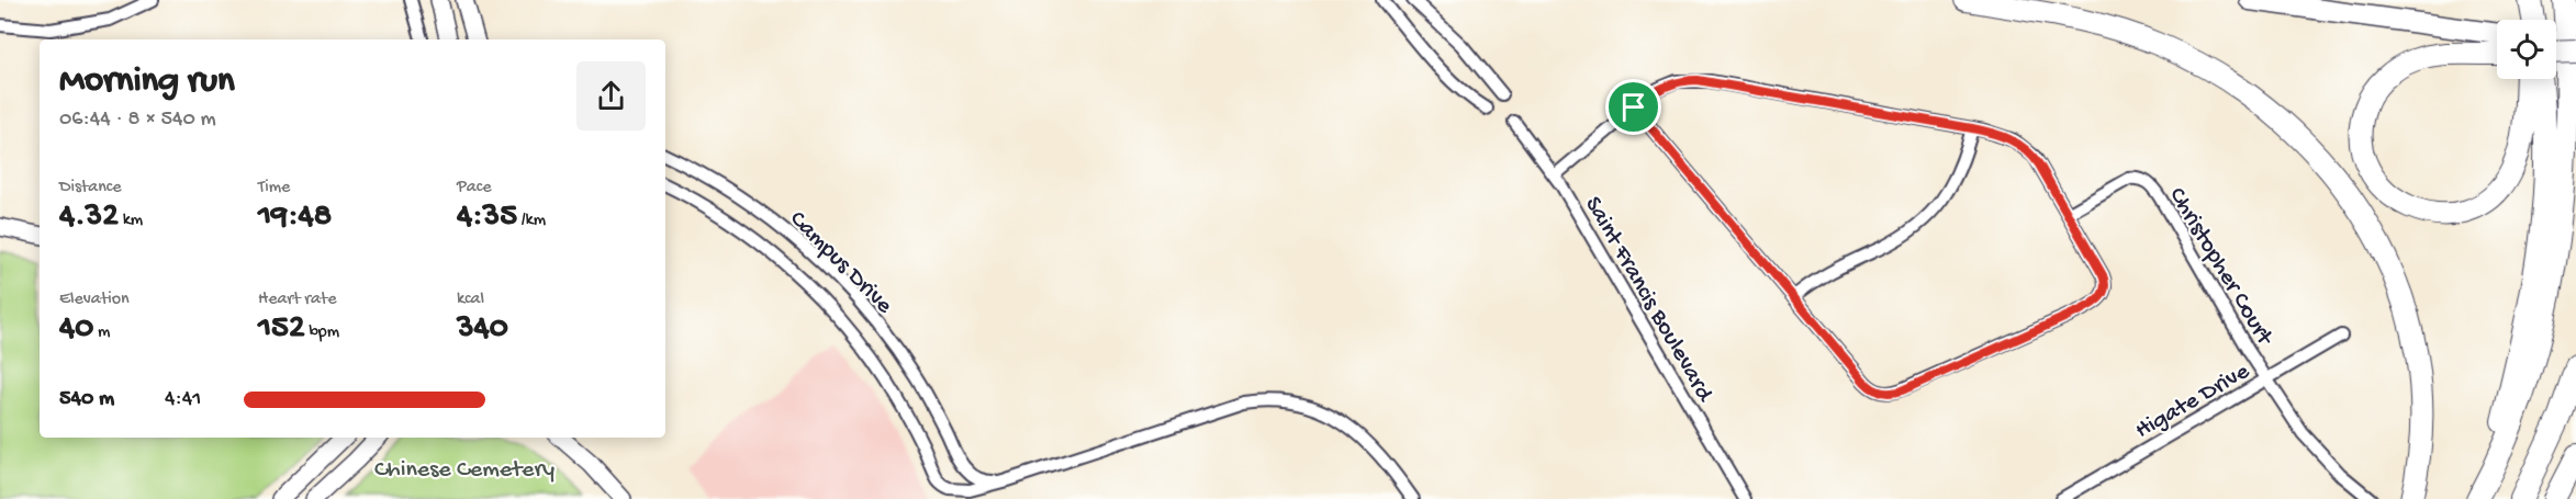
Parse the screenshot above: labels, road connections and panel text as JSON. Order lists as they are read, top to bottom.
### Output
{
  "streets": {
    "street": [
      "Campus Drive",
      "Christopher Court",
      "Saint Francis Boulevard",
      "Higate Drive"
    ]
  },
  "crossings": [
    ["Christopher Court", "Higate Drive"]
  ],
  "parks": ["Chinese Cemetery"],
  "page": {
    "heading": ["Morning run", "06:44 · 8 × 540 m"],
    "stats": [
      ["Distance", "4.32 km"],
      ["Time", "19:48"],
      ["Pace", "4:35 /km"],
      ["Elevation", "40 m"],
      ["Heart rate", "152 bpm"],
      ["kcal", "340"]
    ],
    "list": [
      {
        "name": "540 m",
        "note": "4:41"
      }
    ]
  }
}
